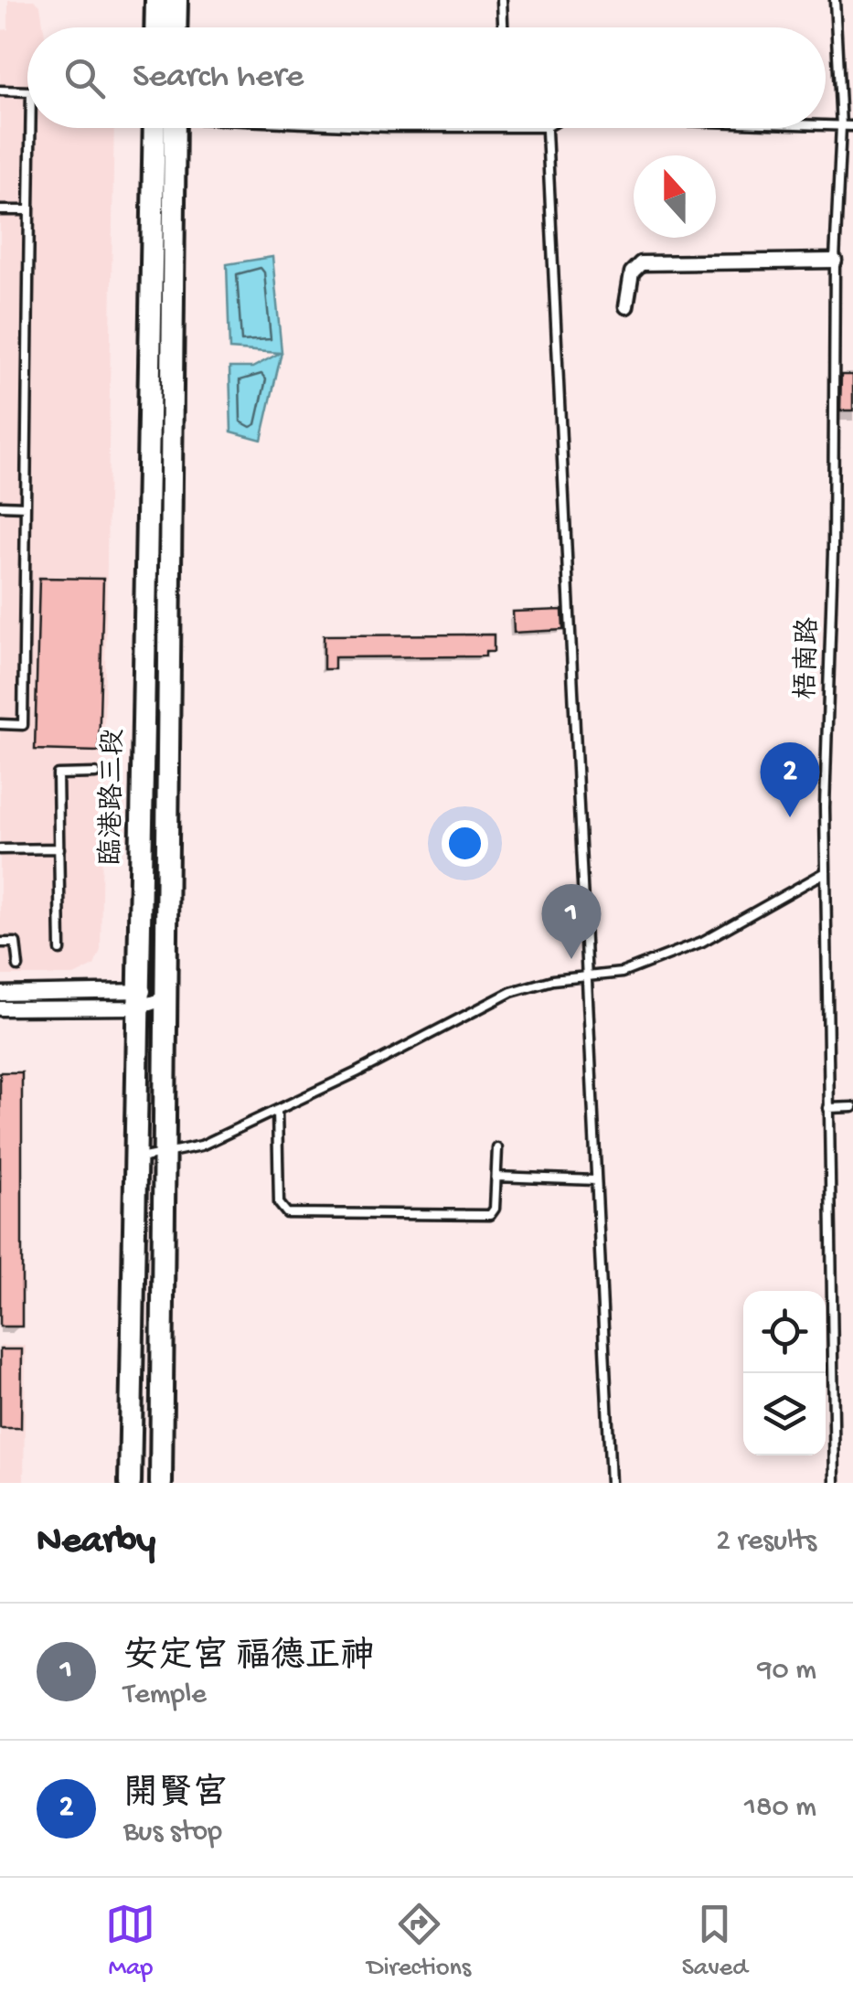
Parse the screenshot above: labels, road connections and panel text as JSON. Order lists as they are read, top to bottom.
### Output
{
  "streets": {
    "main road": ["臨港路三段"],
    "lane": ["梧南路"]
  },
  "north": "top",
  "page": {
    "search": "Search here",
    "pins": ["2", "1"],
    "heading": ["Nearby", "2 results"],
    "list": [
      {
        "mark": "1",
        "name": "安定宮 福德正神",
        "note": "Temple",
        "value": "90 m"
      },
      {
        "mark": "2",
        "name": "開賢宮",
        "note": "Bus stop",
        "value": "180 m"
      }
    ],
    "nav": ["Map", "Directions", "Saved"]
  }
}
